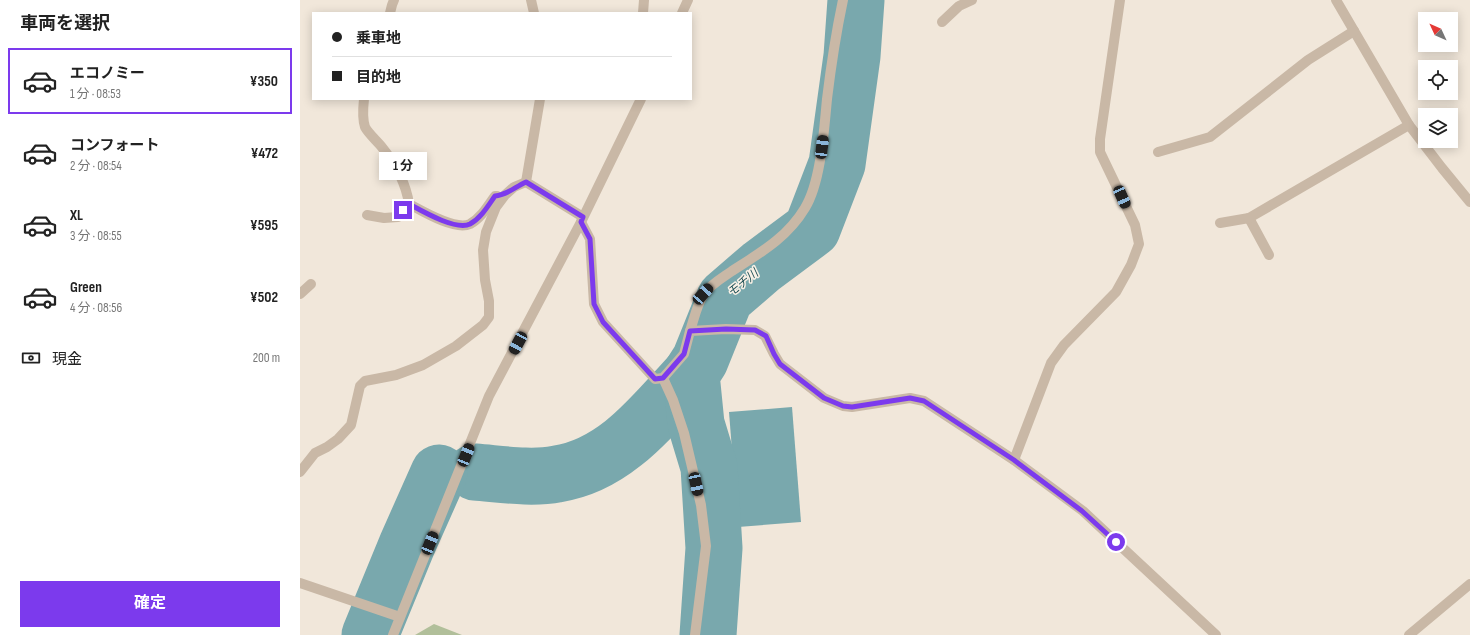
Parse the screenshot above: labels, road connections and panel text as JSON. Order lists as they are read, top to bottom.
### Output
{
  "water": ["モチ川"],
  "north": "top left",
  "page": {
    "heading": "車両を選択",
    "banner": ["乗車地", "目的地"],
    "list": [
      {
        "name": "エコノミー",
        "note": "1 分 · 08:53",
        "value": "¥350"
      },
      {
        "name": "コンフォート",
        "note": "2 分 · 08:54",
        "value": "¥472"
      },
      {
        "name": "XL",
        "note": "3 分 · 08:55",
        "value": "¥595"
      },
      {
        "name": "Green",
        "note": "4 分 · 08:56",
        "value": "¥502"
      }
    ],
    "bubble": "1 分",
    "pay": ["現金", "200 m"],
    "buttons": "確定"
  }
}
